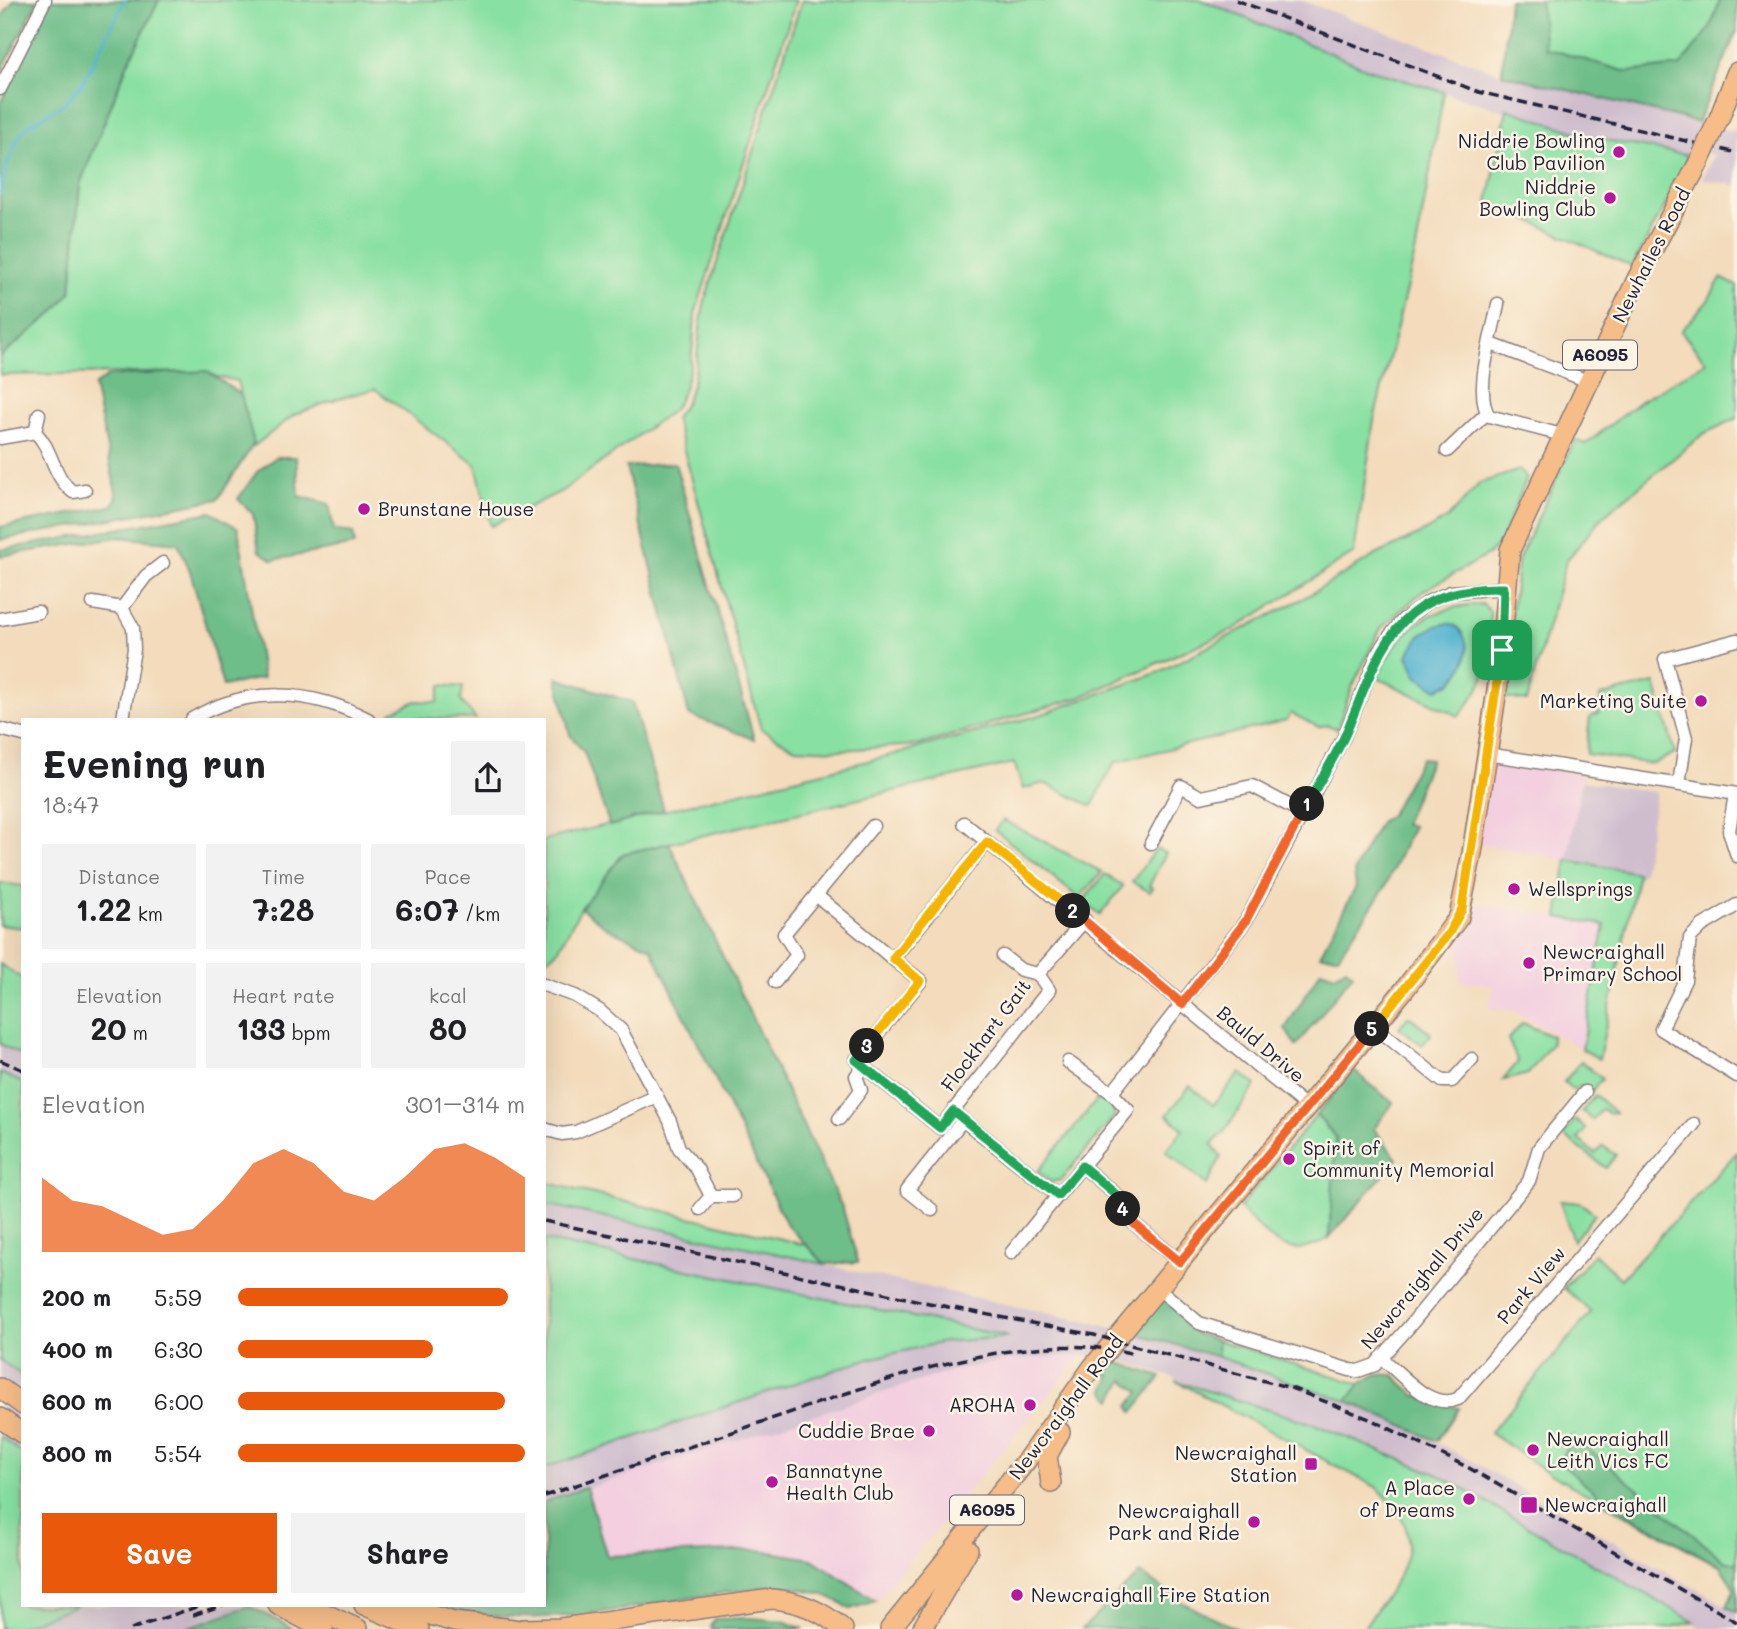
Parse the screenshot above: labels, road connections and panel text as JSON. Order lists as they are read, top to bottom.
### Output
{
  "streets": {
    "main road": ["Newhailes Road", "A6095", "Newcraighall Road"],
    "street": [
      "Flockhart Gait",
      "Bauld Drive",
      "Newcraighall Drive",
      "Park View"
    ]
  },
  "crossings": [
    ["Newhailes Road", "A6095"],
    ["A6095", "Bauld Drive"],
    ["A6095", "Newcraighall Drive"],
    ["A6095", "Newcraighall Road"],
    ["Flockhart Gait", "Bauld Drive"],
    ["Newcraighall Drive", "Park View"],
    ["Newcraighall Drive", "Newcraighall Road"]
  ],
  "places": {
    "other": [
      "Niddrie Bowling Club Pavilion",
      "Niddrie Bowling Club",
      "Brunstane House",
      "Marketing Suite",
      "Wellsprings",
      "Newcraighall Primary School",
      "Spirit of Community Memorial",
      "AROHA",
      "Cuddie Brae",
      "Newcraighall Leith Vics FC",
      "Bannatyne Health Club",
      "A Place of Dreams",
      "Newcraighall Park and Ride",
      "Newcraighall Fire Station"
    ],
    "transit": ["Newcraighall Station", "Newcraighall"]
  },
  "page": {
    "heading": ["Evening run", "18:47"],
    "pins": [
      "1",
      "2",
      "5",
      "3",
      "4"
    ],
    "stats": [
      ["Distance", "1.22 km"],
      ["Time", "7:28"],
      ["Pace", "6:07 /km"],
      ["Elevation", "20 m"],
      ["Heart rate", "133 bpm"],
      ["kcal", "80"]
    ],
    "chart": ["Elevation", "301–314 m"],
    "list": [
      {
        "name": "200 m",
        "note": "5:59"
      },
      {
        "name": "400 m",
        "note": "6:30"
      },
      {
        "name": "600 m",
        "note": "6:00"
      },
      {
        "name": "800 m",
        "note": "5:54"
      }
    ],
    "buttons": ["Save", "Share"]
  }
}
